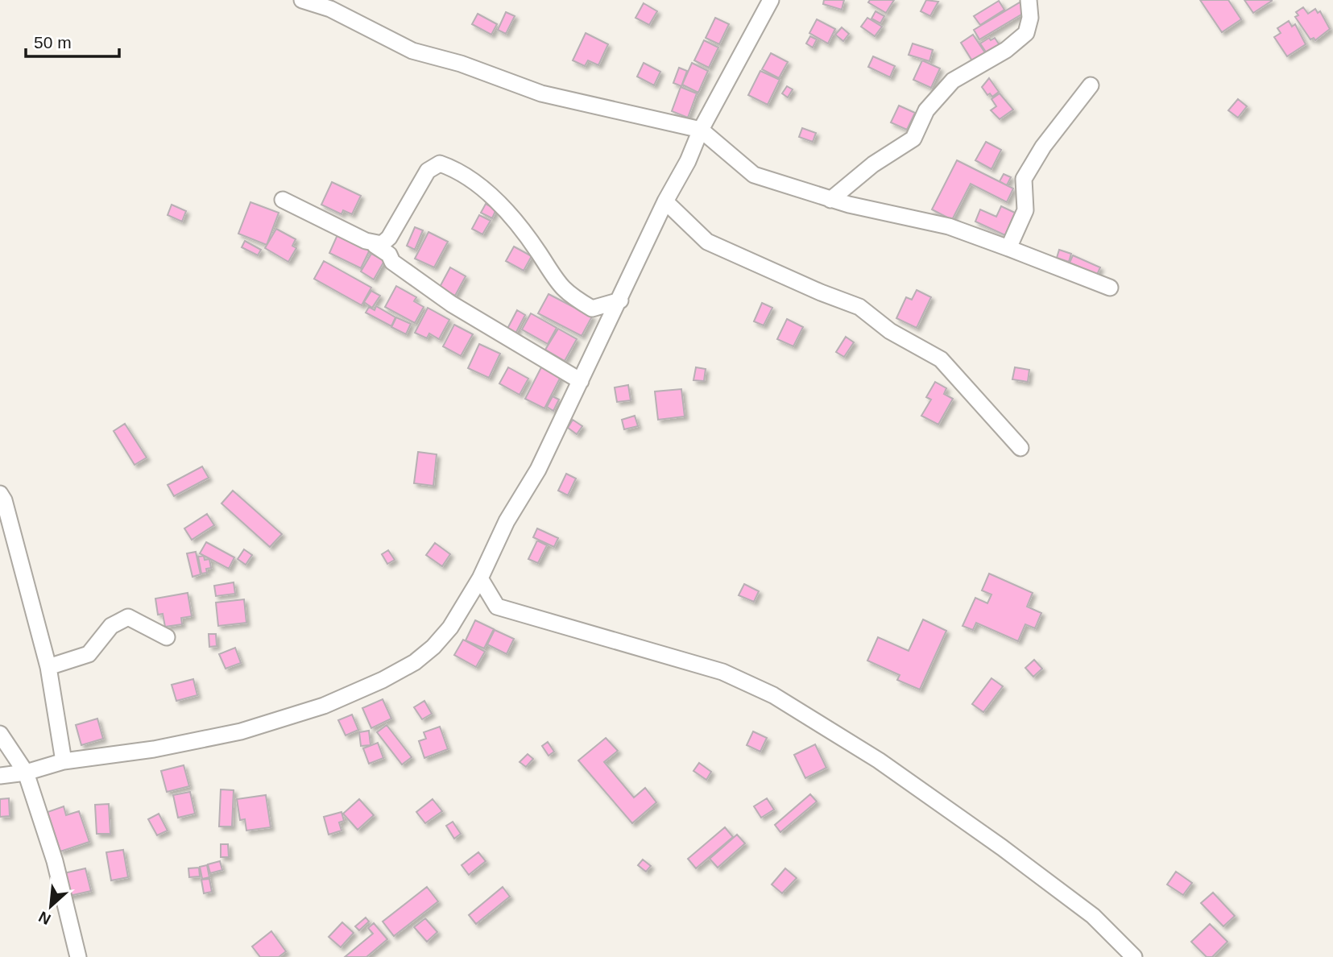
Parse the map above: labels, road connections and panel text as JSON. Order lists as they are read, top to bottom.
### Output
{
  "scale_bar": "50 m",
  "north": "bottom left"
}
